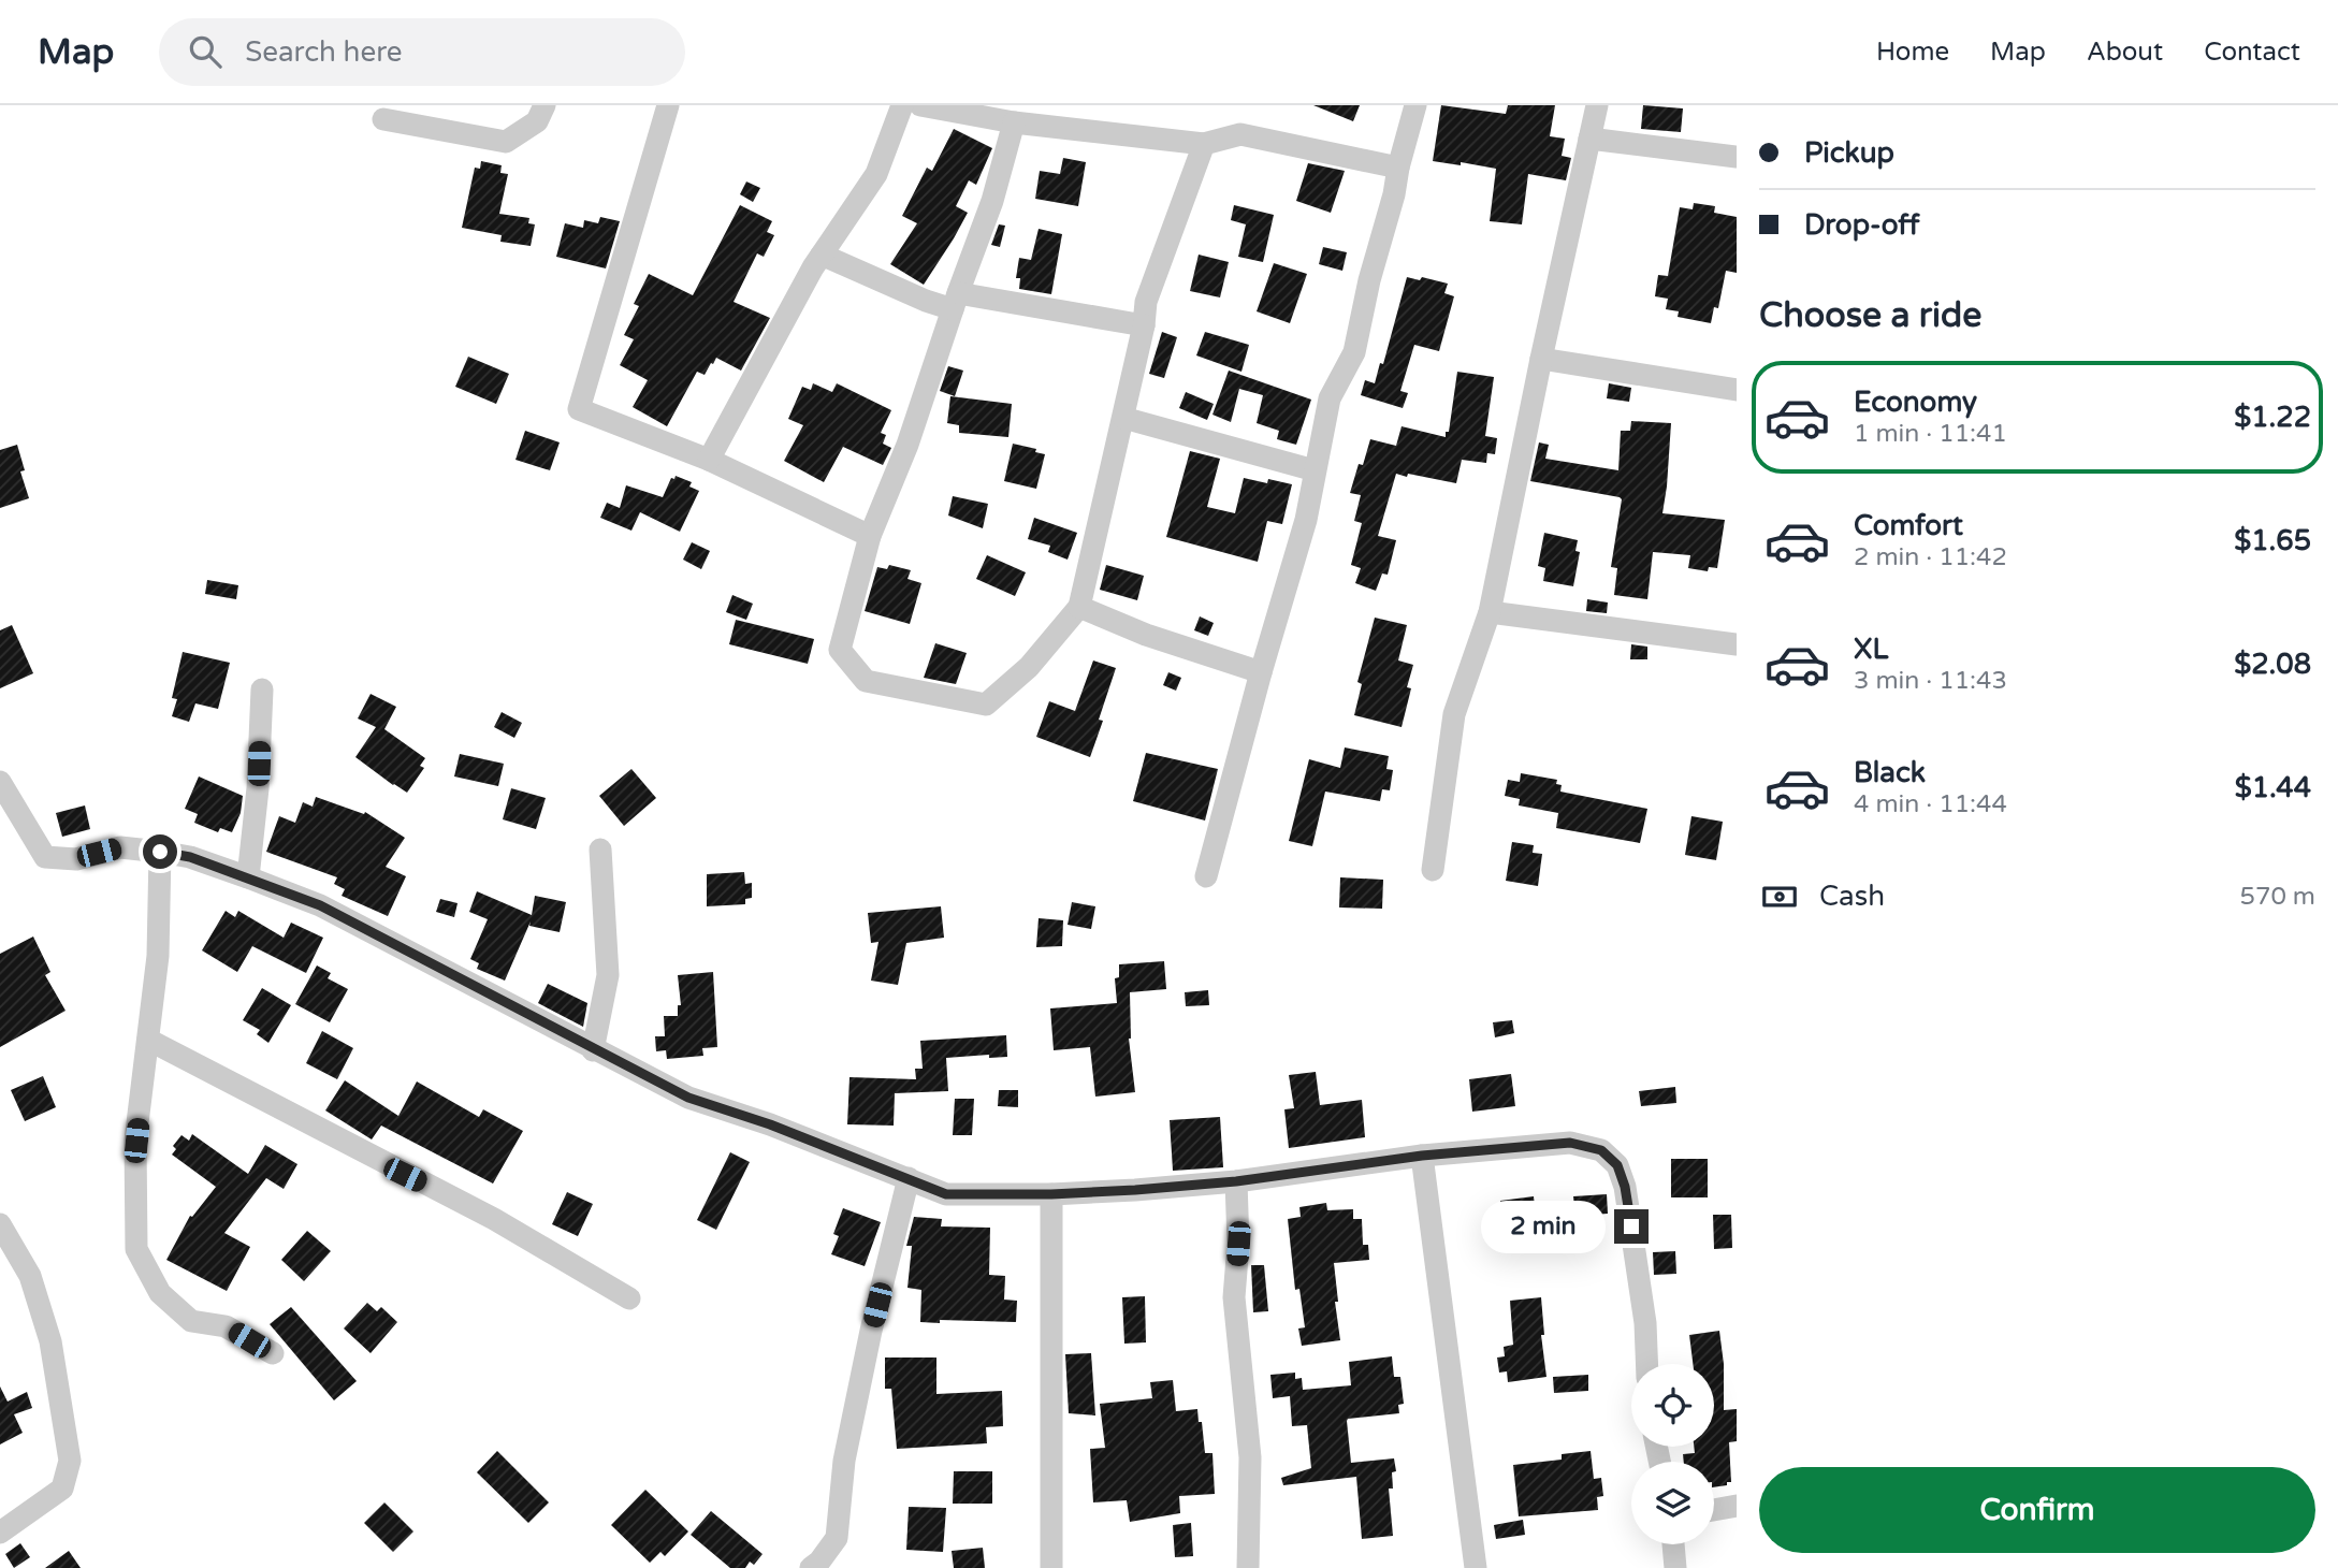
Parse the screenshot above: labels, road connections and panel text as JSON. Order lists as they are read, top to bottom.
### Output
{
  "page": {
    "header": "Map",
    "search": "Search here",
    "nav": [
      "Home",
      "Map",
      "About",
      "Contact"
    ],
    "banner": ["Pickup", "Drop-off"],
    "heading": "Choose a ride",
    "list": [
      {
        "name": "Economy",
        "note": "1 min · 11:41",
        "value": "$1.22"
      },
      {
        "name": "Comfort",
        "note": "2 min · 11:42",
        "value": "$1.65"
      },
      {
        "name": "XL",
        "note": "3 min · 11:43",
        "value": "$2.08"
      },
      {
        "name": "Black",
        "note": "4 min · 11:44",
        "value": "$1.44"
      }
    ],
    "pay": ["Cash", "570 m"],
    "bubble": "2 min",
    "buttons": "Confirm"
  }
}
